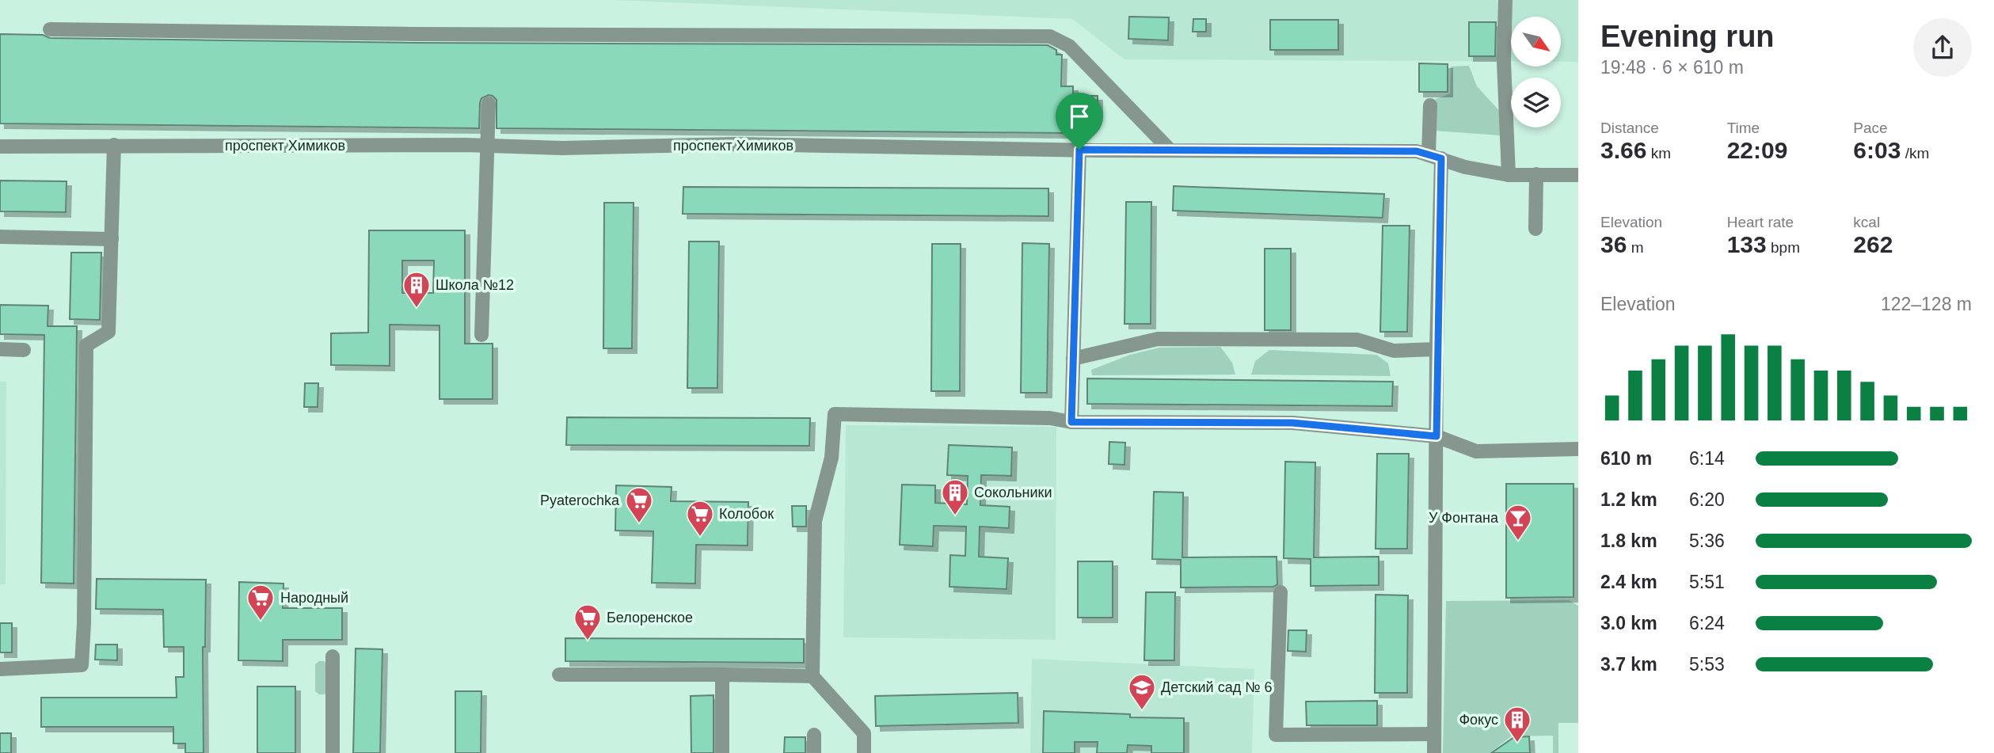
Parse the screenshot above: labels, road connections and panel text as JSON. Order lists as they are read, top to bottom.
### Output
{
  "streets": {
    "street": ["проспект Химиков"]
  },
  "places": {
    "building": ["Школа №12", "Сокольники", "Фокус"],
    "supermarket": [
      "Pyaterochka",
      "Колобок",
      "Народный",
      "Белоренское"
    ],
    "bar": ["У Фонтана"],
    "school or university": ["Детский сад № 6"]
  },
  "north": "bottom right",
  "page": {
    "heading": ["Evening run", "19:48 · 6 × 610 m"],
    "stats": [
      ["Distance", "3.66 km"],
      ["Time", "22:09"],
      ["Pace", "6:03 /km"],
      ["Elevation", "36 m"],
      ["Heart rate", "133 bpm"],
      ["kcal", "262"]
    ],
    "chart": ["Elevation", "122–128 m"],
    "list": [
      {
        "name": "610 m",
        "note": "6:14"
      },
      {
        "name": "1.2 km",
        "note": "6:20"
      },
      {
        "name": "1.8 km",
        "note": "5:36"
      },
      {
        "name": "2.4 km",
        "note": "5:51"
      },
      {
        "name": "3.0 km",
        "note": "6:24"
      },
      {
        "name": "3.7 km",
        "note": "5:53"
      }
    ]
  }
}
